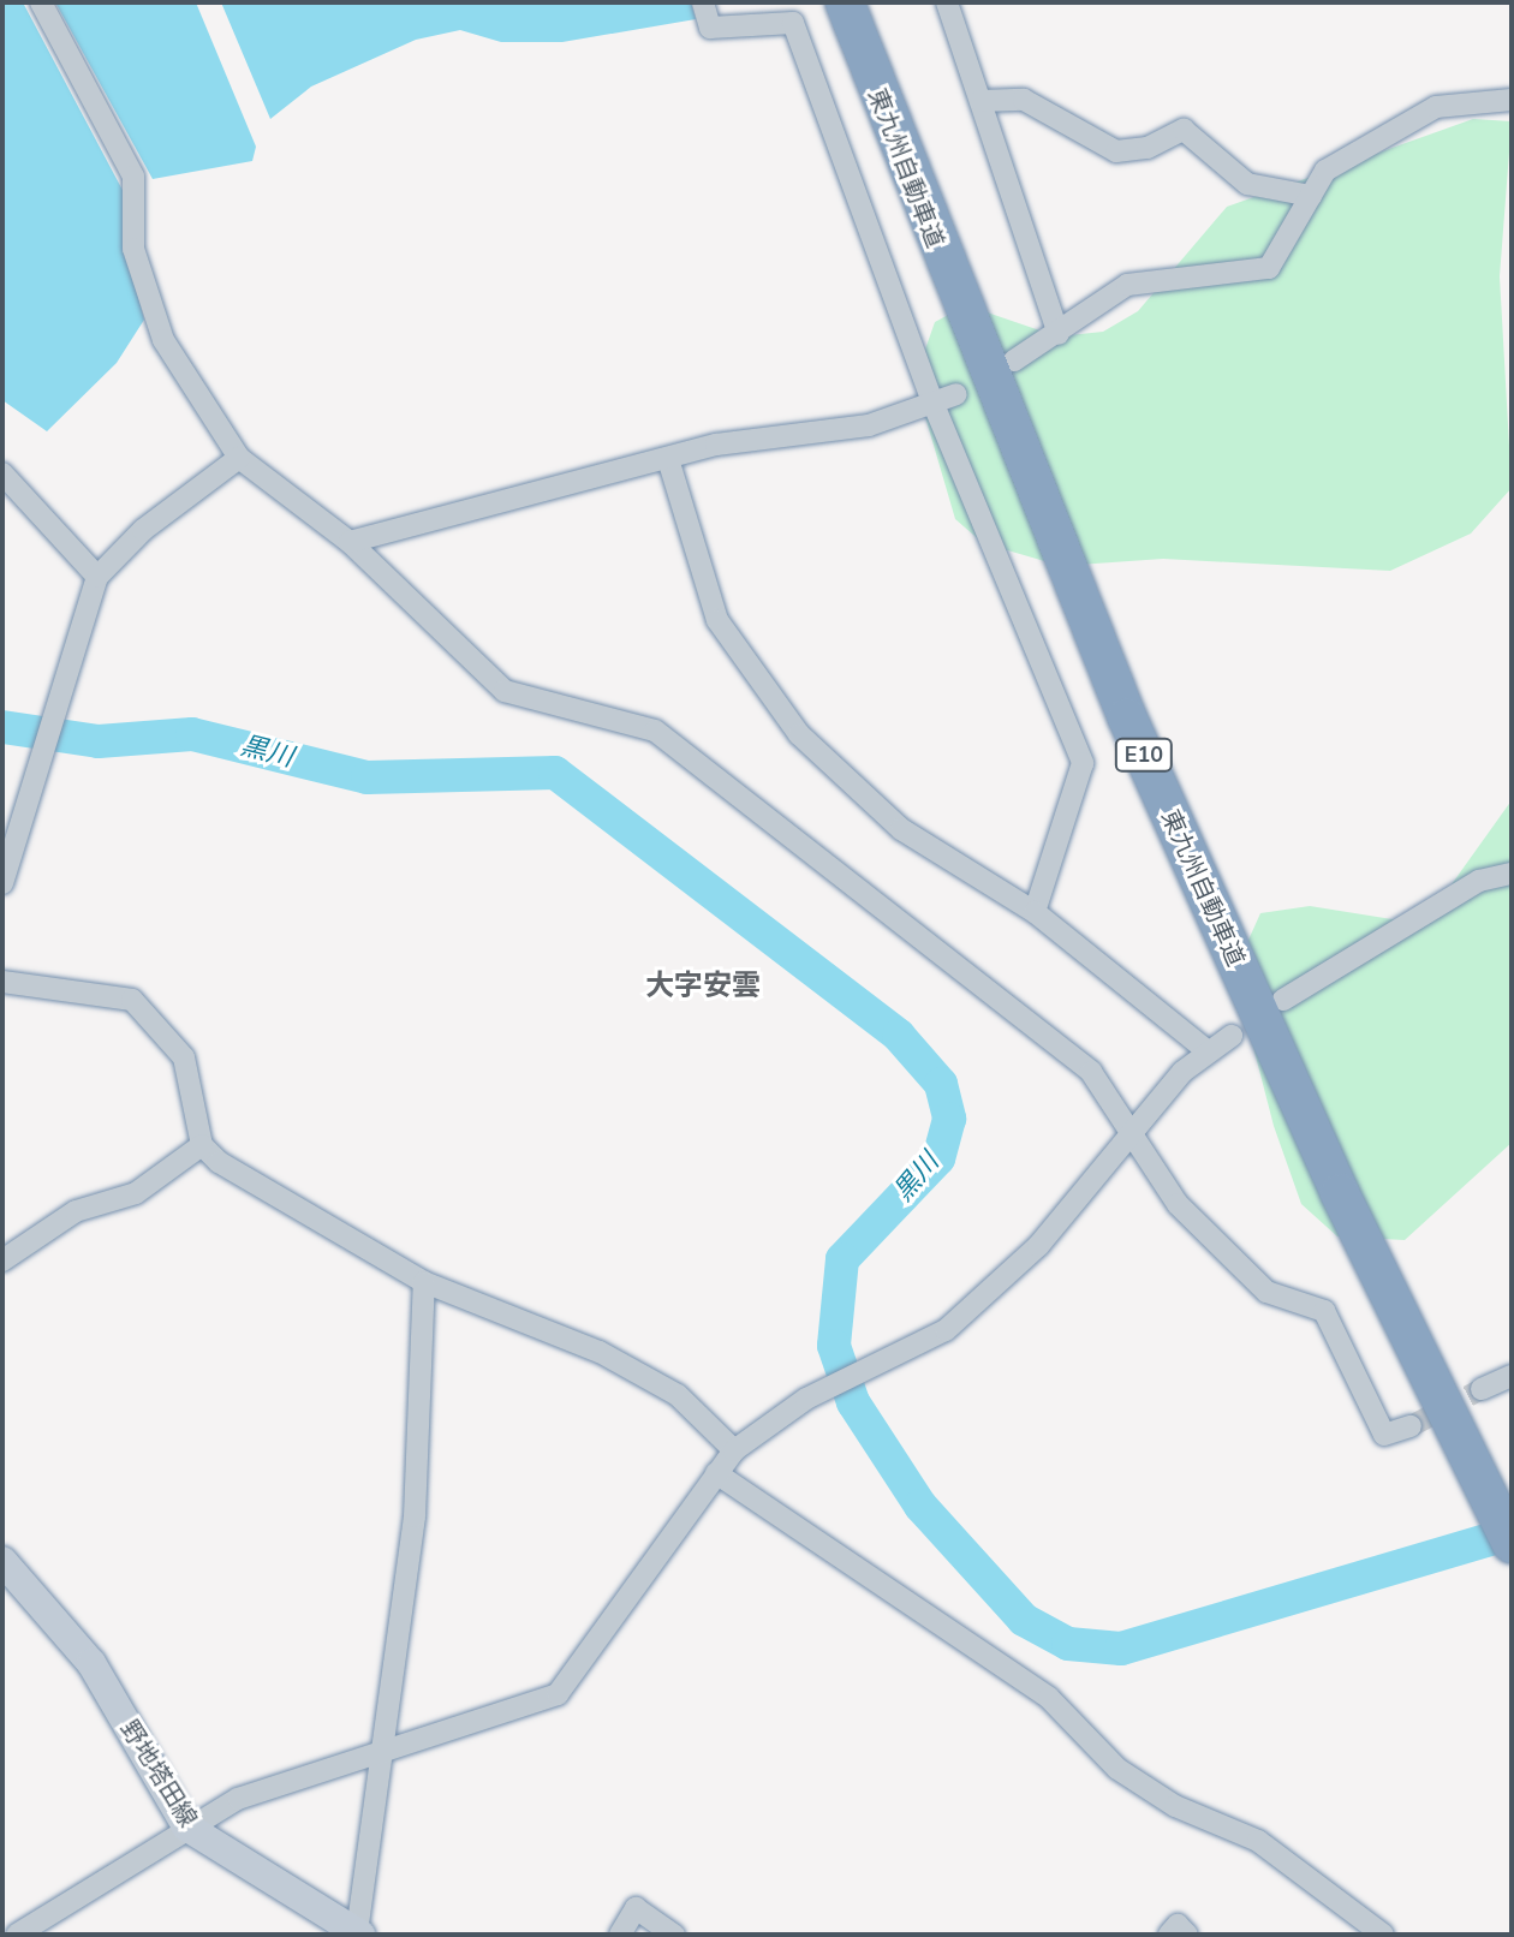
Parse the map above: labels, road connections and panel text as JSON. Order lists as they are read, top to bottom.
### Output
{
  "streets": {
    "highway": ["東九州自動車道", "E10"],
    "main road": ["野地塔田線"]
  },
  "districts": ["大字安雲"],
  "water": ["黒川"]
}
